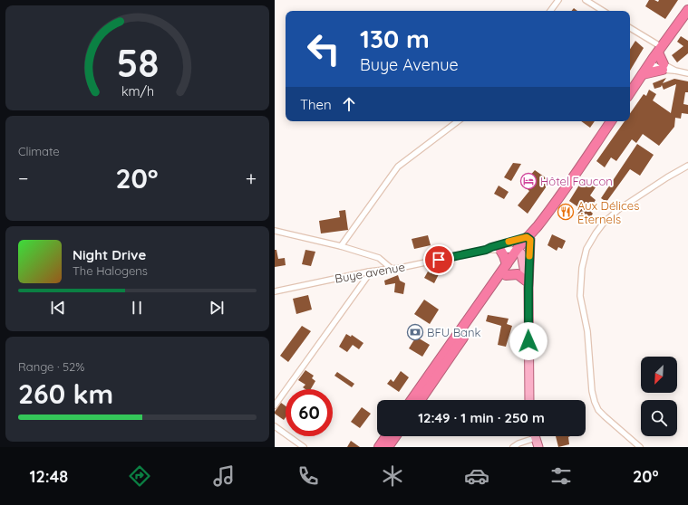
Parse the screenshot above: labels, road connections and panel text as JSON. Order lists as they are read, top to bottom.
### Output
{
  "streets": {
    "street": ["Buye avenue"]
  },
  "places": {
    "hotel": ["Hôtel Faucon"],
    "restaurant": ["Aux Délices Éternels"],
    "bank": ["BFU Bank"]
  },
  "north": "bottom left",
  "page": {
    "turn": ["130 m", "Buye Avenue"],
    "then": "Then",
    "tile": [
      "Climate",
      ["Range · 52%", "260 km"]
    ],
    "heat": ["−", "20°", "+"],
    "song": ["Night Drive", "The Halogens"],
    "limit": "60",
    "trip": "12:49 · 1 min · 250 m",
    "tabs": ["12:48", "20°"],
    "gauge": ["58", "km/h"]
  }
}
